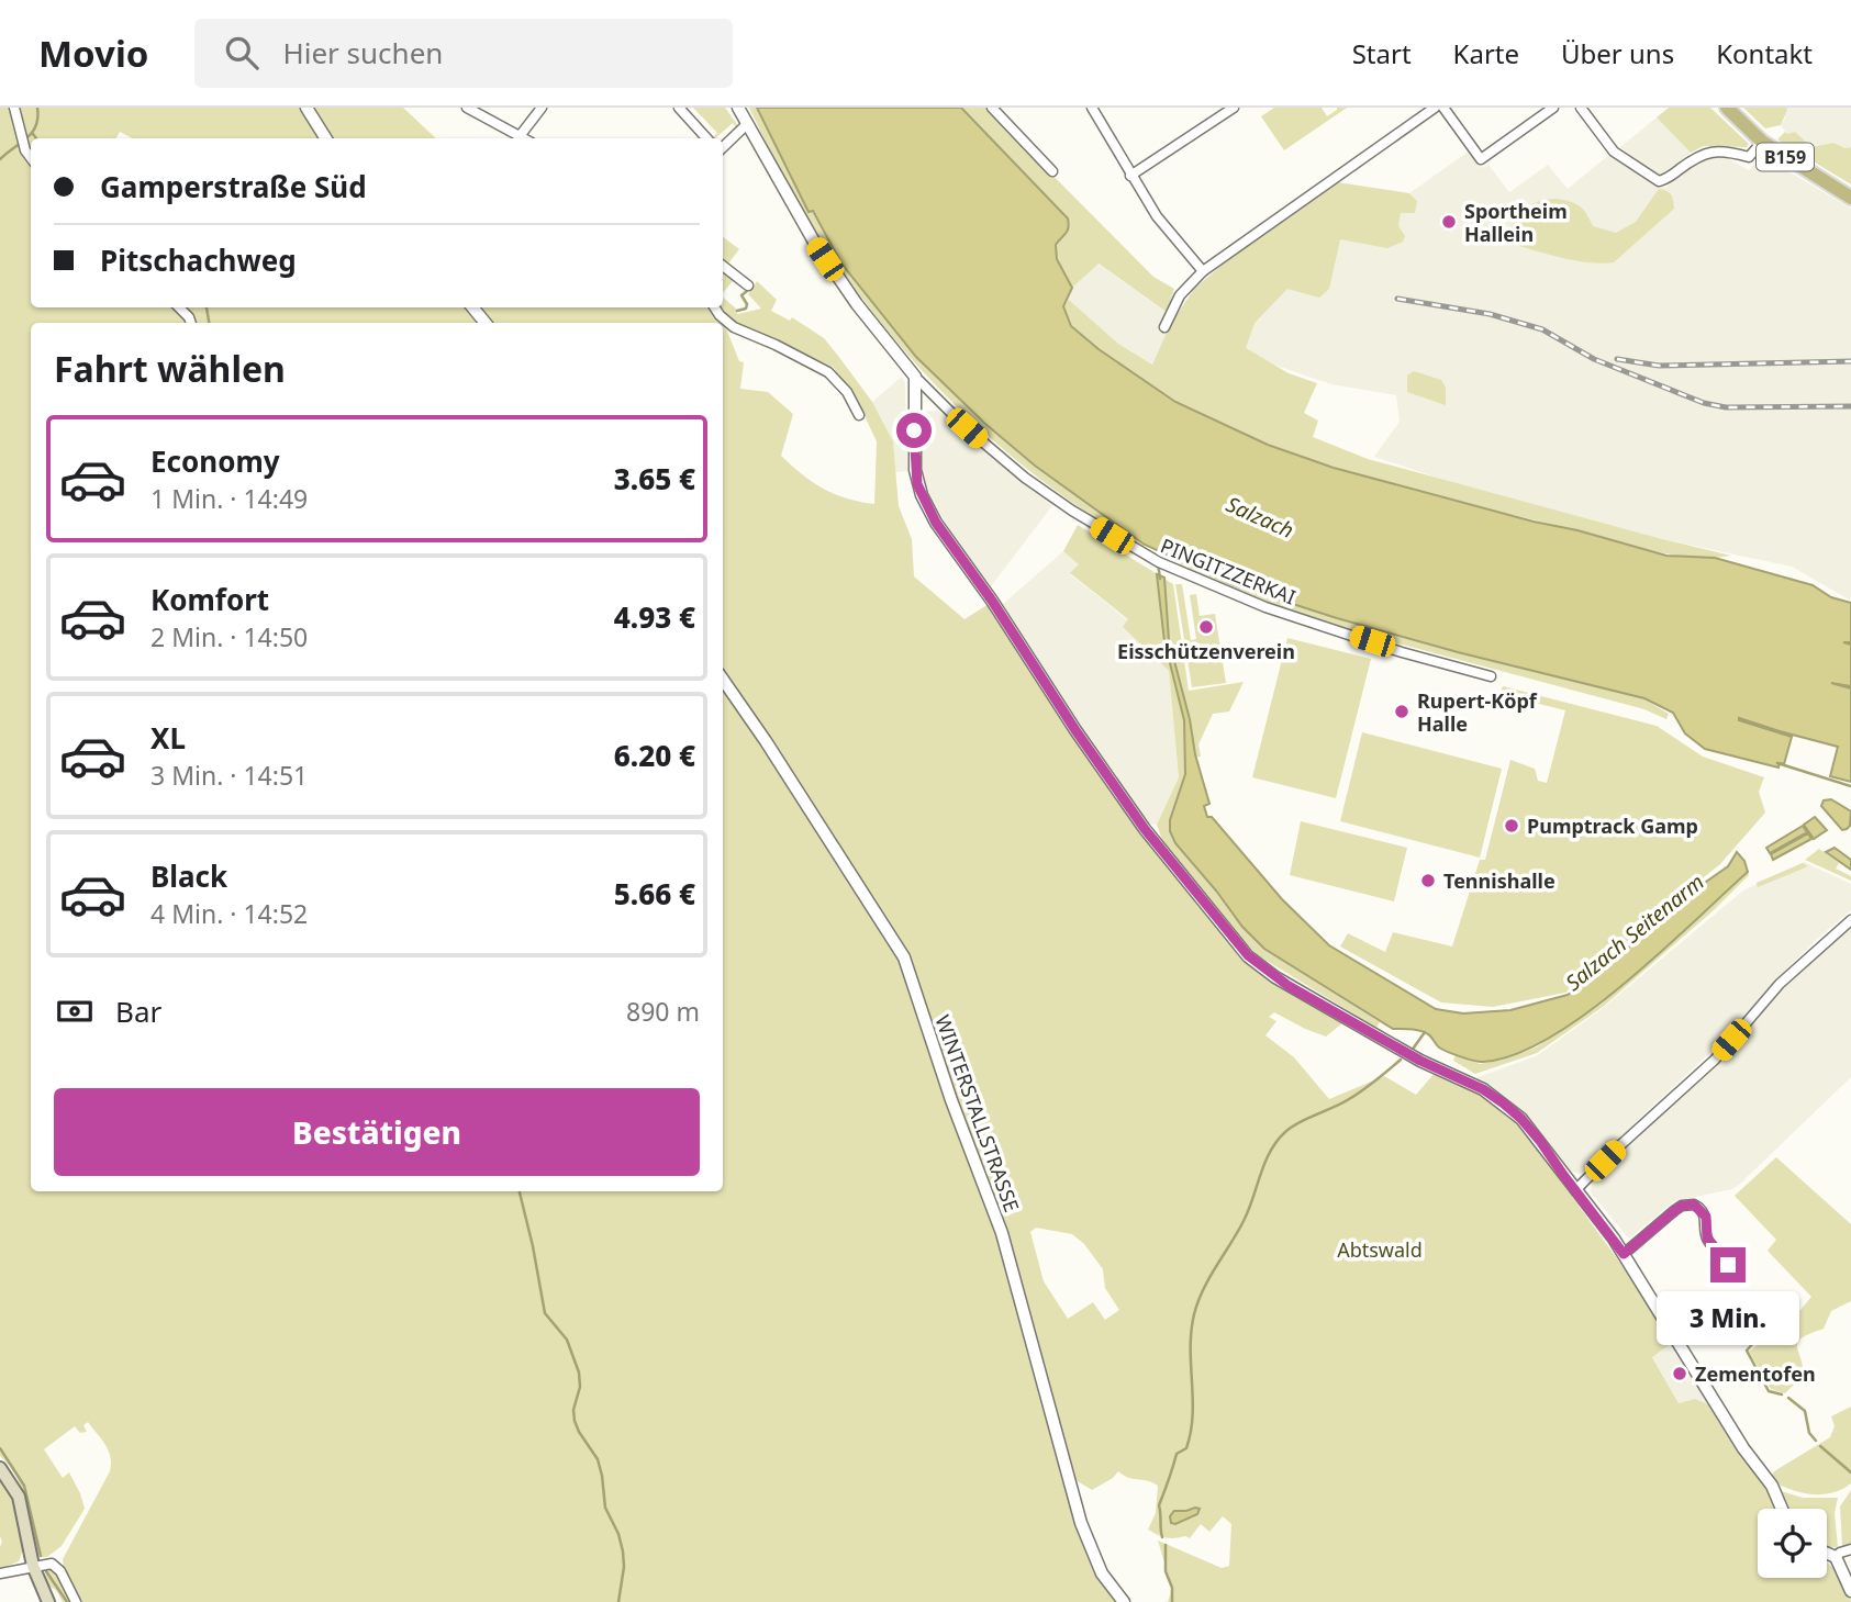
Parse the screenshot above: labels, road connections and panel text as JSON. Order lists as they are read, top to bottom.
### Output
{
  "streets": {
    "main road": ["B159"],
    "street": ["PINGITZZERKAI", "WINTERSTALLSTRASSE"]
  },
  "water": ["Salzach", "Salzach Seitenarm"],
  "parks": ["Abtswald"],
  "places": [
    "Sportheim Hallein",
    "Eisschützenverein",
    "Rupert-Köpf Halle",
    "Pumptrack Gamp",
    "Tennishalle",
    "Zementofen"
  ],
  "page": {
    "header": "Movio",
    "search": "Hier suchen",
    "nav": [
      "Start",
      "Karte",
      "Über uns",
      "Kontakt"
    ],
    "banner": ["Gamperstraße Süd", "Pitschachweg"],
    "heading": "Fahrt wählen",
    "list": [
      {
        "name": "Economy",
        "note": "1 Min. · 14:49",
        "value": "3.65 €"
      },
      {
        "name": "Komfort",
        "note": "2 Min. · 14:50",
        "value": "4.93 €"
      },
      {
        "name": "XL",
        "note": "3 Min. · 14:51",
        "value": "6.20 €"
      },
      {
        "name": "Black",
        "note": "4 Min. · 14:52",
        "value": "5.66 €"
      }
    ],
    "pay": ["Bar", "890 m"],
    "buttons": "Bestätigen",
    "bubble": "3 Min."
  }
}
